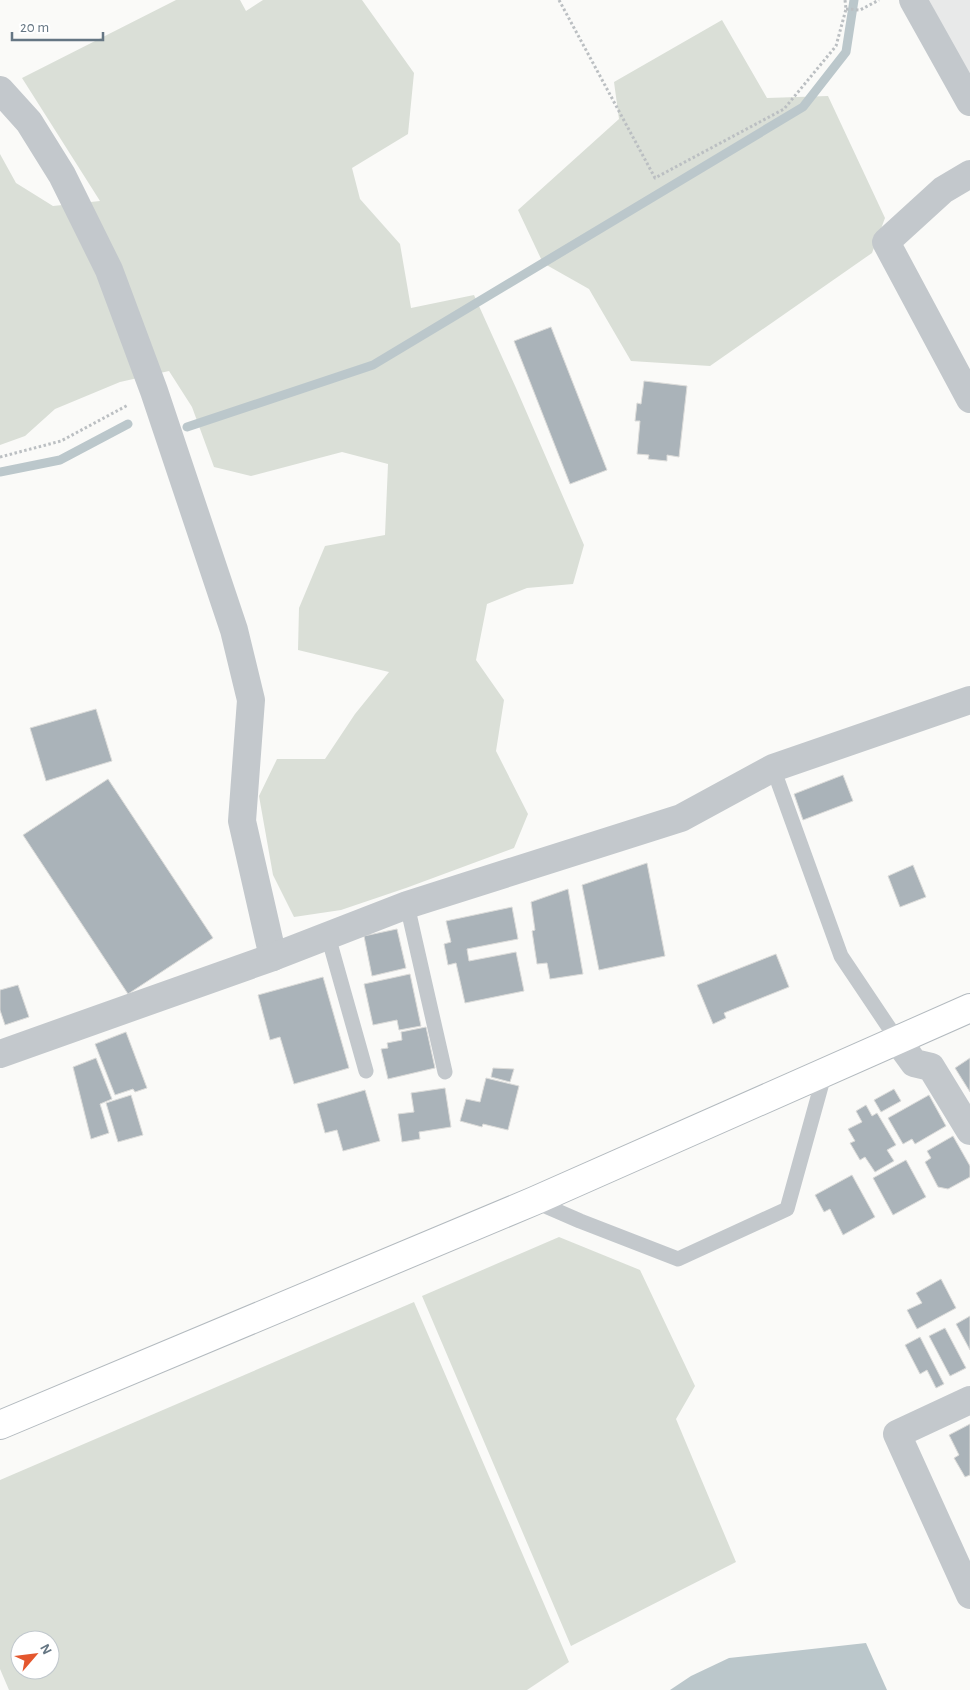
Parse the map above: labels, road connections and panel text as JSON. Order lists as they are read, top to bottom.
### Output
{
  "scale_bar": "20 m",
  "north": "top right"
}
